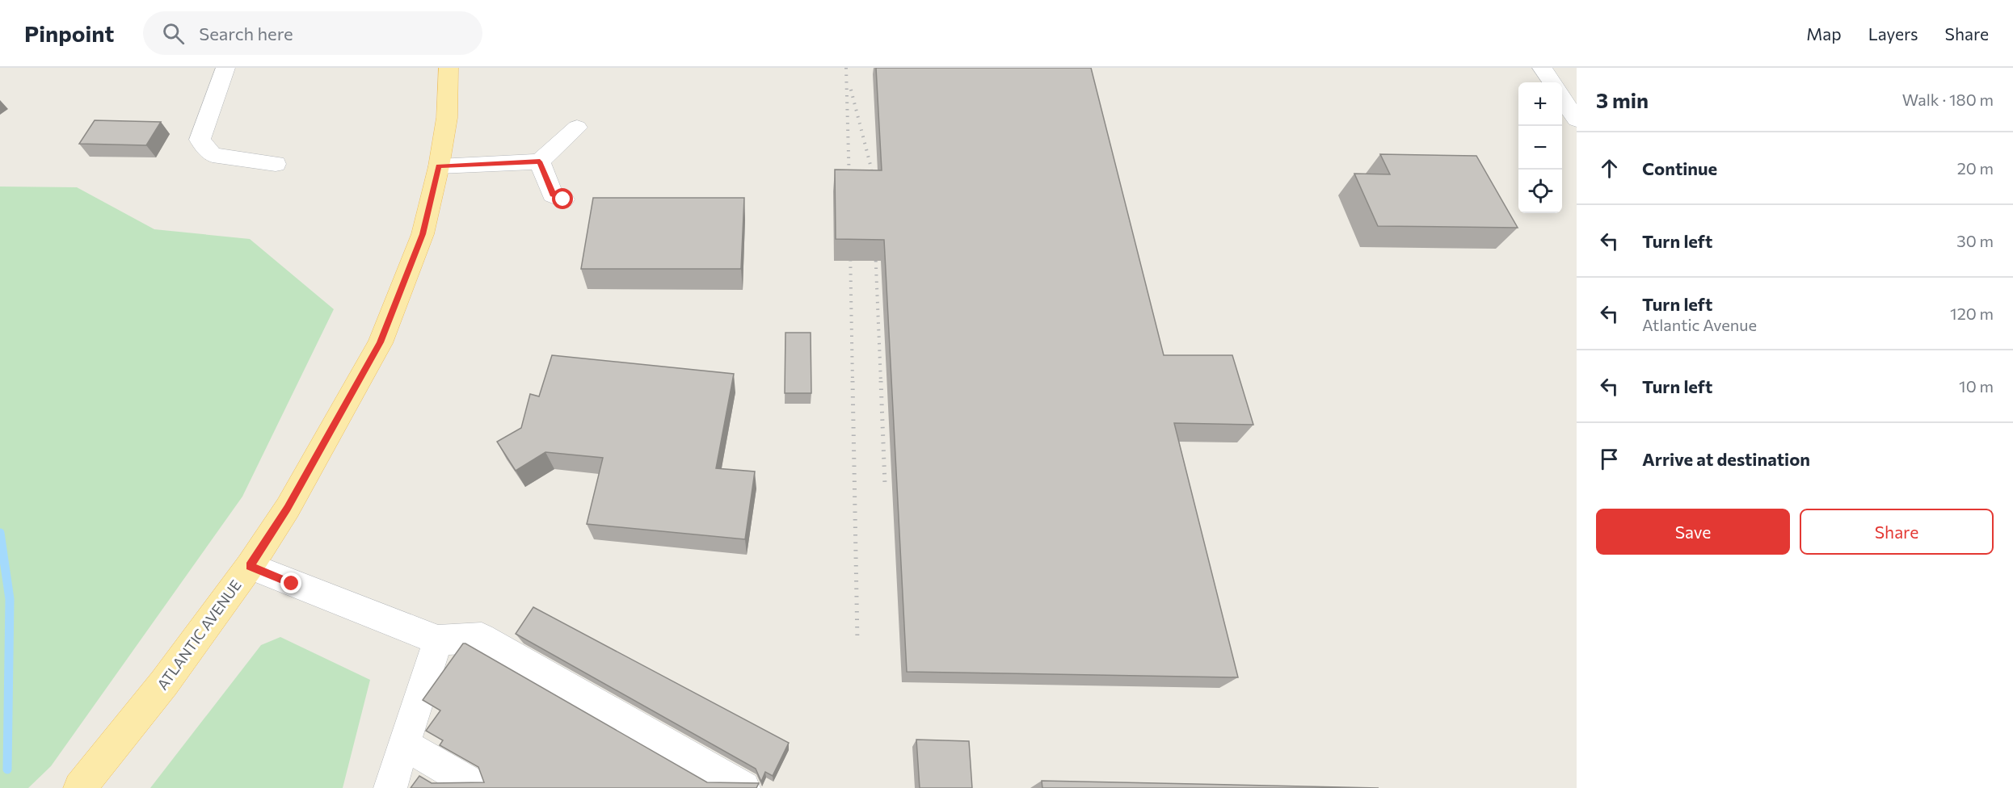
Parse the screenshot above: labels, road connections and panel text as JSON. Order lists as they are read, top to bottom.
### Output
{
  "streets": {
    "main road": ["ATLANTIC AVENUE"]
  },
  "page": {
    "header": "Pinpoint",
    "search": "Search here",
    "nav": ["Map", "Layers", "Share"],
    "heading": ["3 min", "Walk · 180 m"],
    "map_buttons": ["+", "−"],
    "list": [
      ["Continue", "20 m"],
      ["Turn left", "30 m"],
      ["Turn left", "Atlantic Avenue", "120 m"],
      ["Turn left", "10 m"],
      "Arrive at destination"
    ],
    "buttons": ["Save", "Share"]
  }
}
